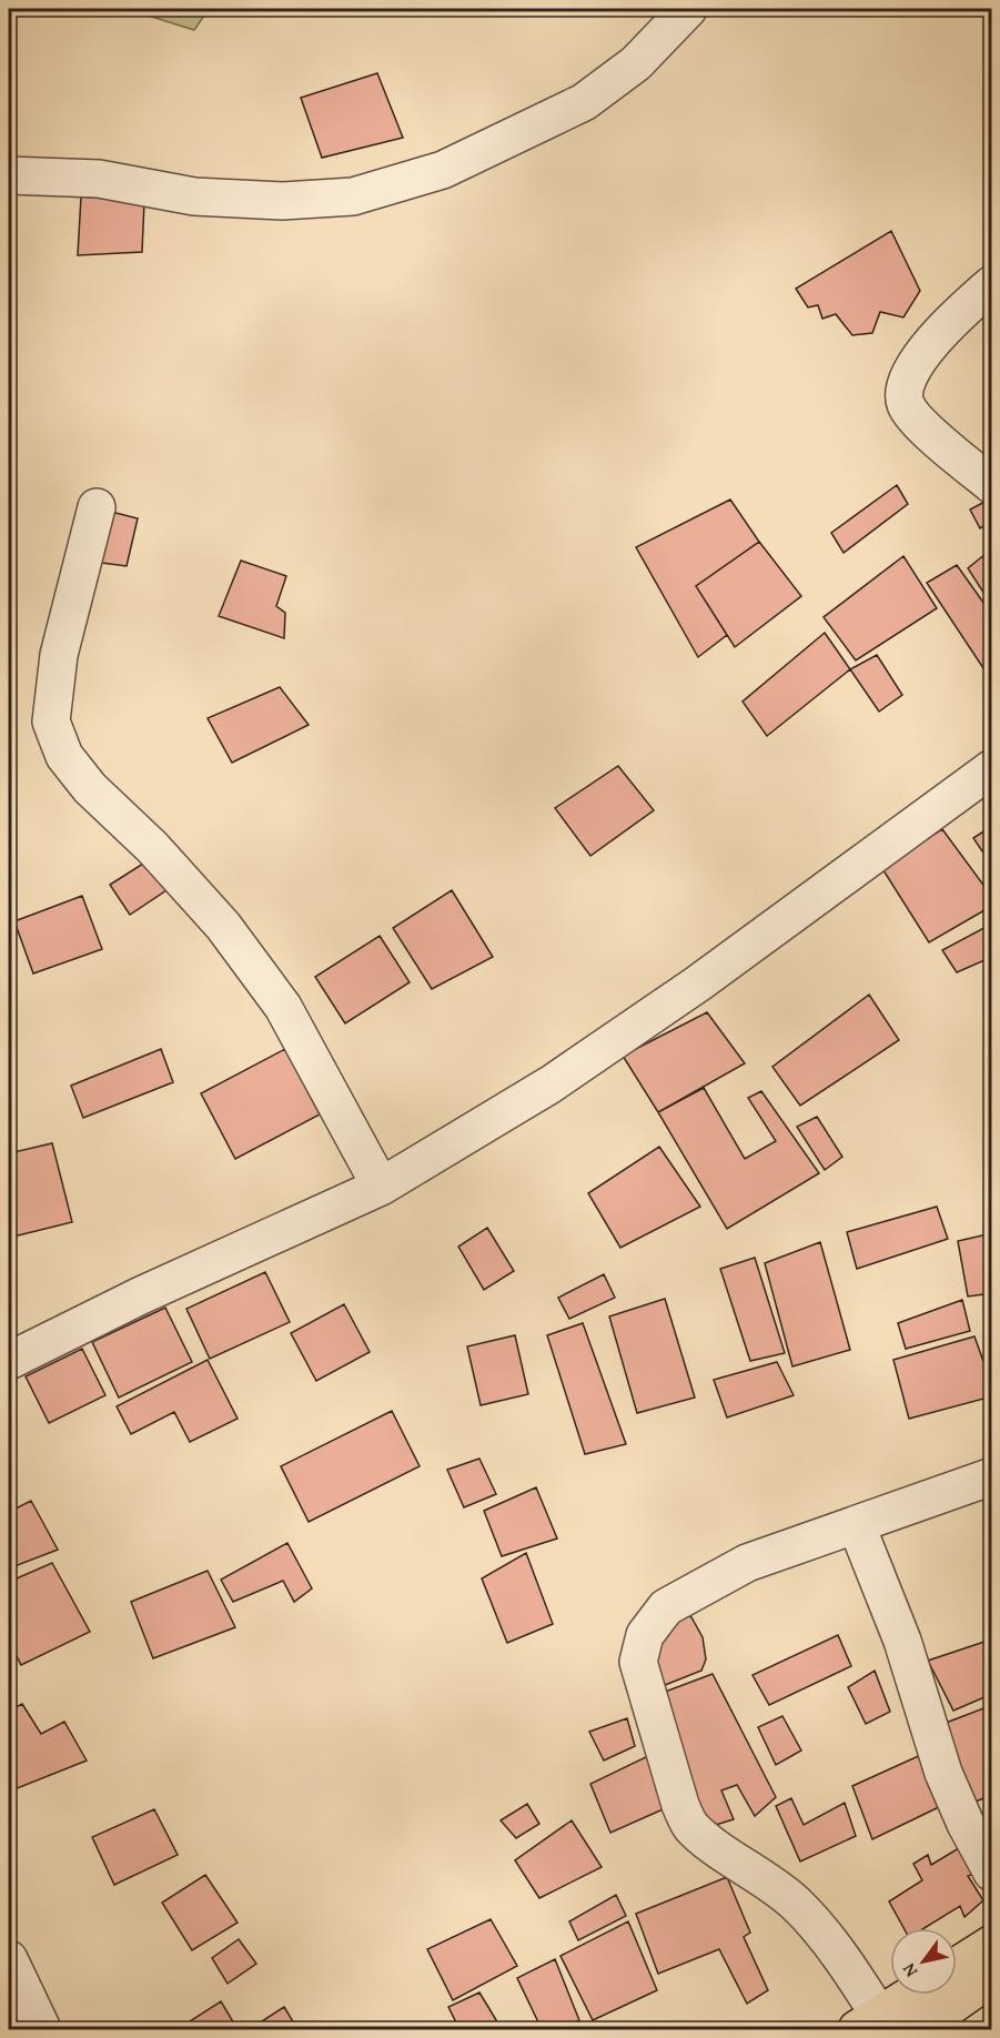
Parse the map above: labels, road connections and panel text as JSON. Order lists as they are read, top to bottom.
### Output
{
  "north": "bottom left"
}
